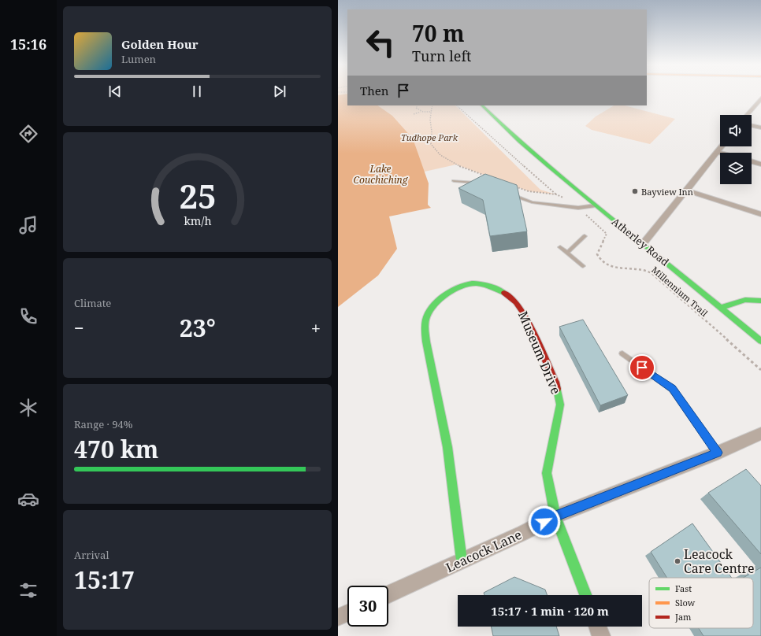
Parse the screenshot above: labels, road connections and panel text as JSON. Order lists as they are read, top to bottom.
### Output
{
  "streets": {
    "main road": ["Atherley Road", "Museum Drive"],
    "street": ["Leacock Lane"],
    "path": ["Millennium Trail"]
  },
  "crossings": [
    ["Museum Drive", "Leacock Lane"]
  ],
  "water": ["Lake Couchiching"],
  "parks": ["Tudhope Park"],
  "places": ["Bayview Inn", "Leacock Care Centre"],
  "legend": ["Fast", "Slow", "Jam"],
  "page": {
    "tabs": "15:16",
    "turn": ["70 m", "Turn left"],
    "song": ["Golden Hour", "Lumen"],
    "then": "Then",
    "tile": [
      "Climate",
      ["Range · 94%", "470 km"],
      ["Arrival", "15:17"]
    ],
    "heat": ["−", "23°", "+"],
    "limit": "30",
    "trip": "15:17 · 1 min · 120 m",
    "gauge": ["25", "km/h"]
  }
}
